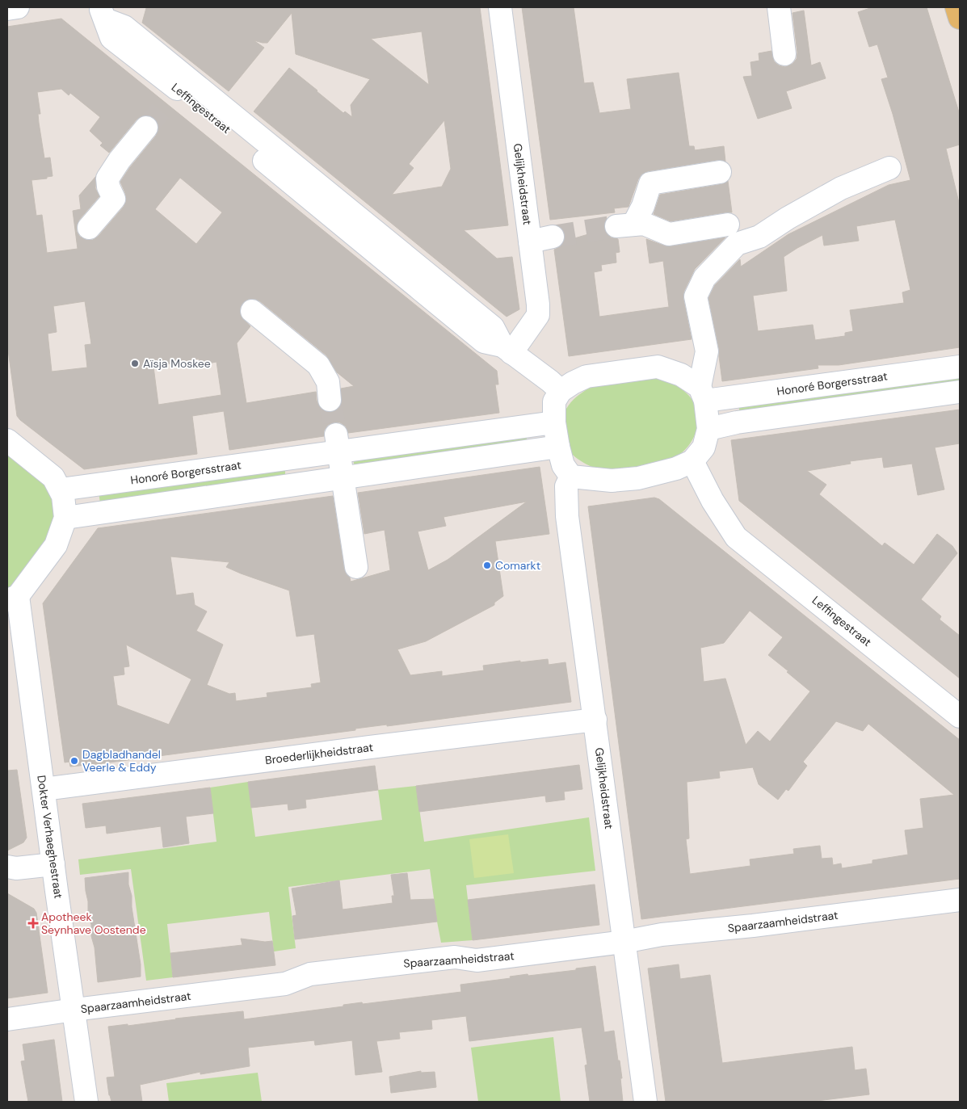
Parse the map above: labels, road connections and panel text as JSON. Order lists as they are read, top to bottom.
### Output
{
  "streets": {
    "street": [
      "Leffingestraat",
      "Gelijkheidstraat",
      "Honoré Borgersstraat",
      "Broederlijkheidstraat",
      "Dokter Verhaeghestraat",
      "Spaarzaamheidstraat"
    ]
  },
  "crossings": [
    ["Leffingestraat", "Gelijkheidstraat"],
    ["Leffingestraat", "Honoré Borgersstraat"],
    ["Gelijkheidstraat", "Honoré Borgersstraat"],
    ["Gelijkheidstraat", "Broederlijkheidstraat"],
    ["Gelijkheidstraat", "Spaarzaamheidstraat"],
    ["Broederlijkheidstraat", "Dokter Verhaeghestraat"],
    ["Dokter Verhaeghestraat", "Spaarzaamheidstraat"]
  ],
  "places": {
    "other": ["Aïsja Moskee", "Comarkt", "Dagbladhandel Veerle & Eddy"],
    "health": ["Apotheek Seynhave Oostende"]
  }
}
